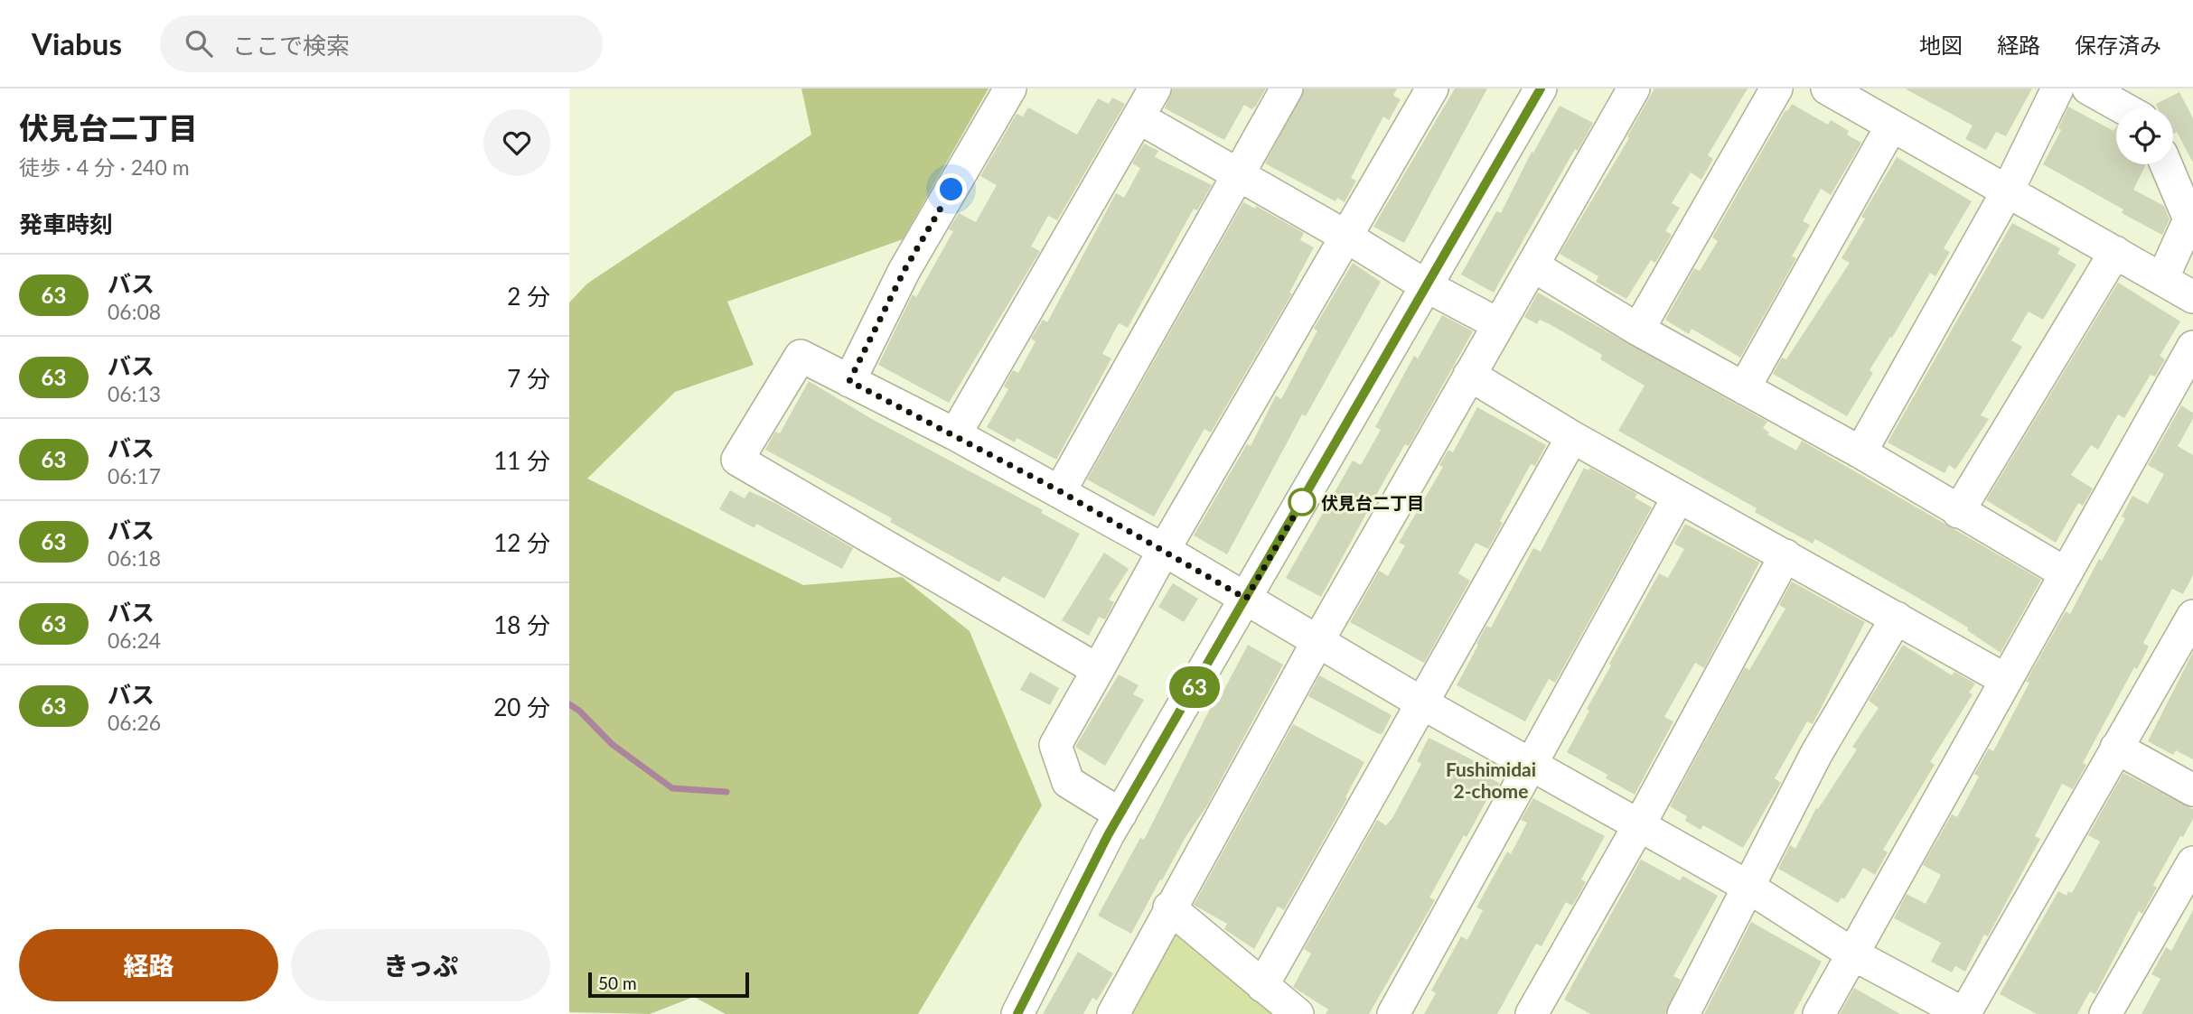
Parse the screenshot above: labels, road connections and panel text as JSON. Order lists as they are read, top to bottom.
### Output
{
  "districts": ["Fushimidai 2-chome"],
  "places": ["伏見台二丁目"],
  "lines": ["bus line 63"],
  "scale_bar": "50 m",
  "page": {
    "header": "Viabus",
    "search": "ここで検索",
    "nav": ["地図", "経路", "保存済み"],
    "heading": [
      ["伏見台二丁目", "徒歩 · 4 分 · 240 m"],
      "発車時刻"
    ],
    "on_map": "63",
    "list": [
      {
        "mark": "63",
        "name": "バス",
        "note": "06:08",
        "value": "2 分"
      },
      {
        "mark": "63",
        "name": "バス",
        "note": "06:13",
        "value": "7 分"
      },
      {
        "mark": "63",
        "name": "バス",
        "note": "06:17",
        "value": "11 分"
      },
      {
        "mark": "63",
        "name": "バス",
        "note": "06:18",
        "value": "12 分"
      },
      {
        "mark": "63",
        "name": "バス",
        "note": "06:24",
        "value": "18 分"
      },
      {
        "mark": "63",
        "name": "バス",
        "note": "06:26",
        "value": "20 分"
      }
    ],
    "buttons": ["経路", "きっぷ"],
    "scale": "50 m"
  }
}
